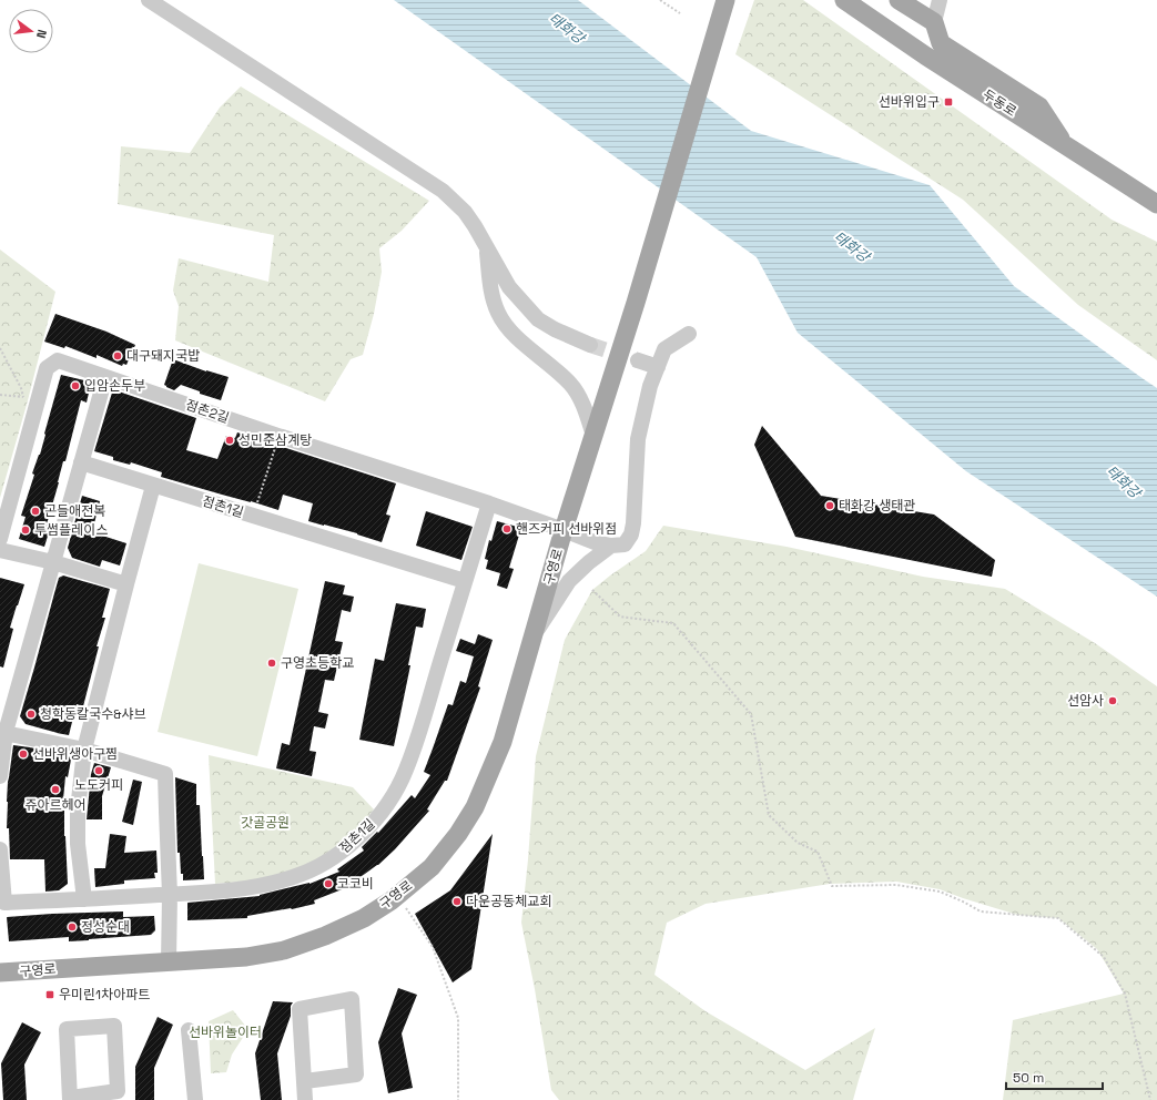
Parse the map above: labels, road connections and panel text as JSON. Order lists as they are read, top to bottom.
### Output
{
  "streets": {
    "main road": ["두동로", "구영로"],
    "street": ["점촌2길", "점촌1길"]
  },
  "crossings": [
    ["점촌2길", "점촌1길"],
    ["점촌2길", "구영로"]
  ],
  "water": ["태화강"],
  "parks": ["갓골공원", "선바위놀이터"],
  "places": {
    "transit": ["선바위입구", "우미린1차아파트"],
    "other": [
      "대구돼지국밥",
      "입암손두부",
      "성민준삼계탕",
      "태화강 생태관",
      "곤들애전복",
      "핸즈커피 선바위점",
      "투썸플레이스",
      "구영초등학교",
      "선암사",
      "청학동칼국수&샤브",
      "선바위생아구찜",
      "노도커피",
      "쥬아르헤어",
      "코코비",
      "다운공동체교회",
      "정성순대"
    ]
  },
  "scale_bar": "50 m",
  "north": "right"
}
